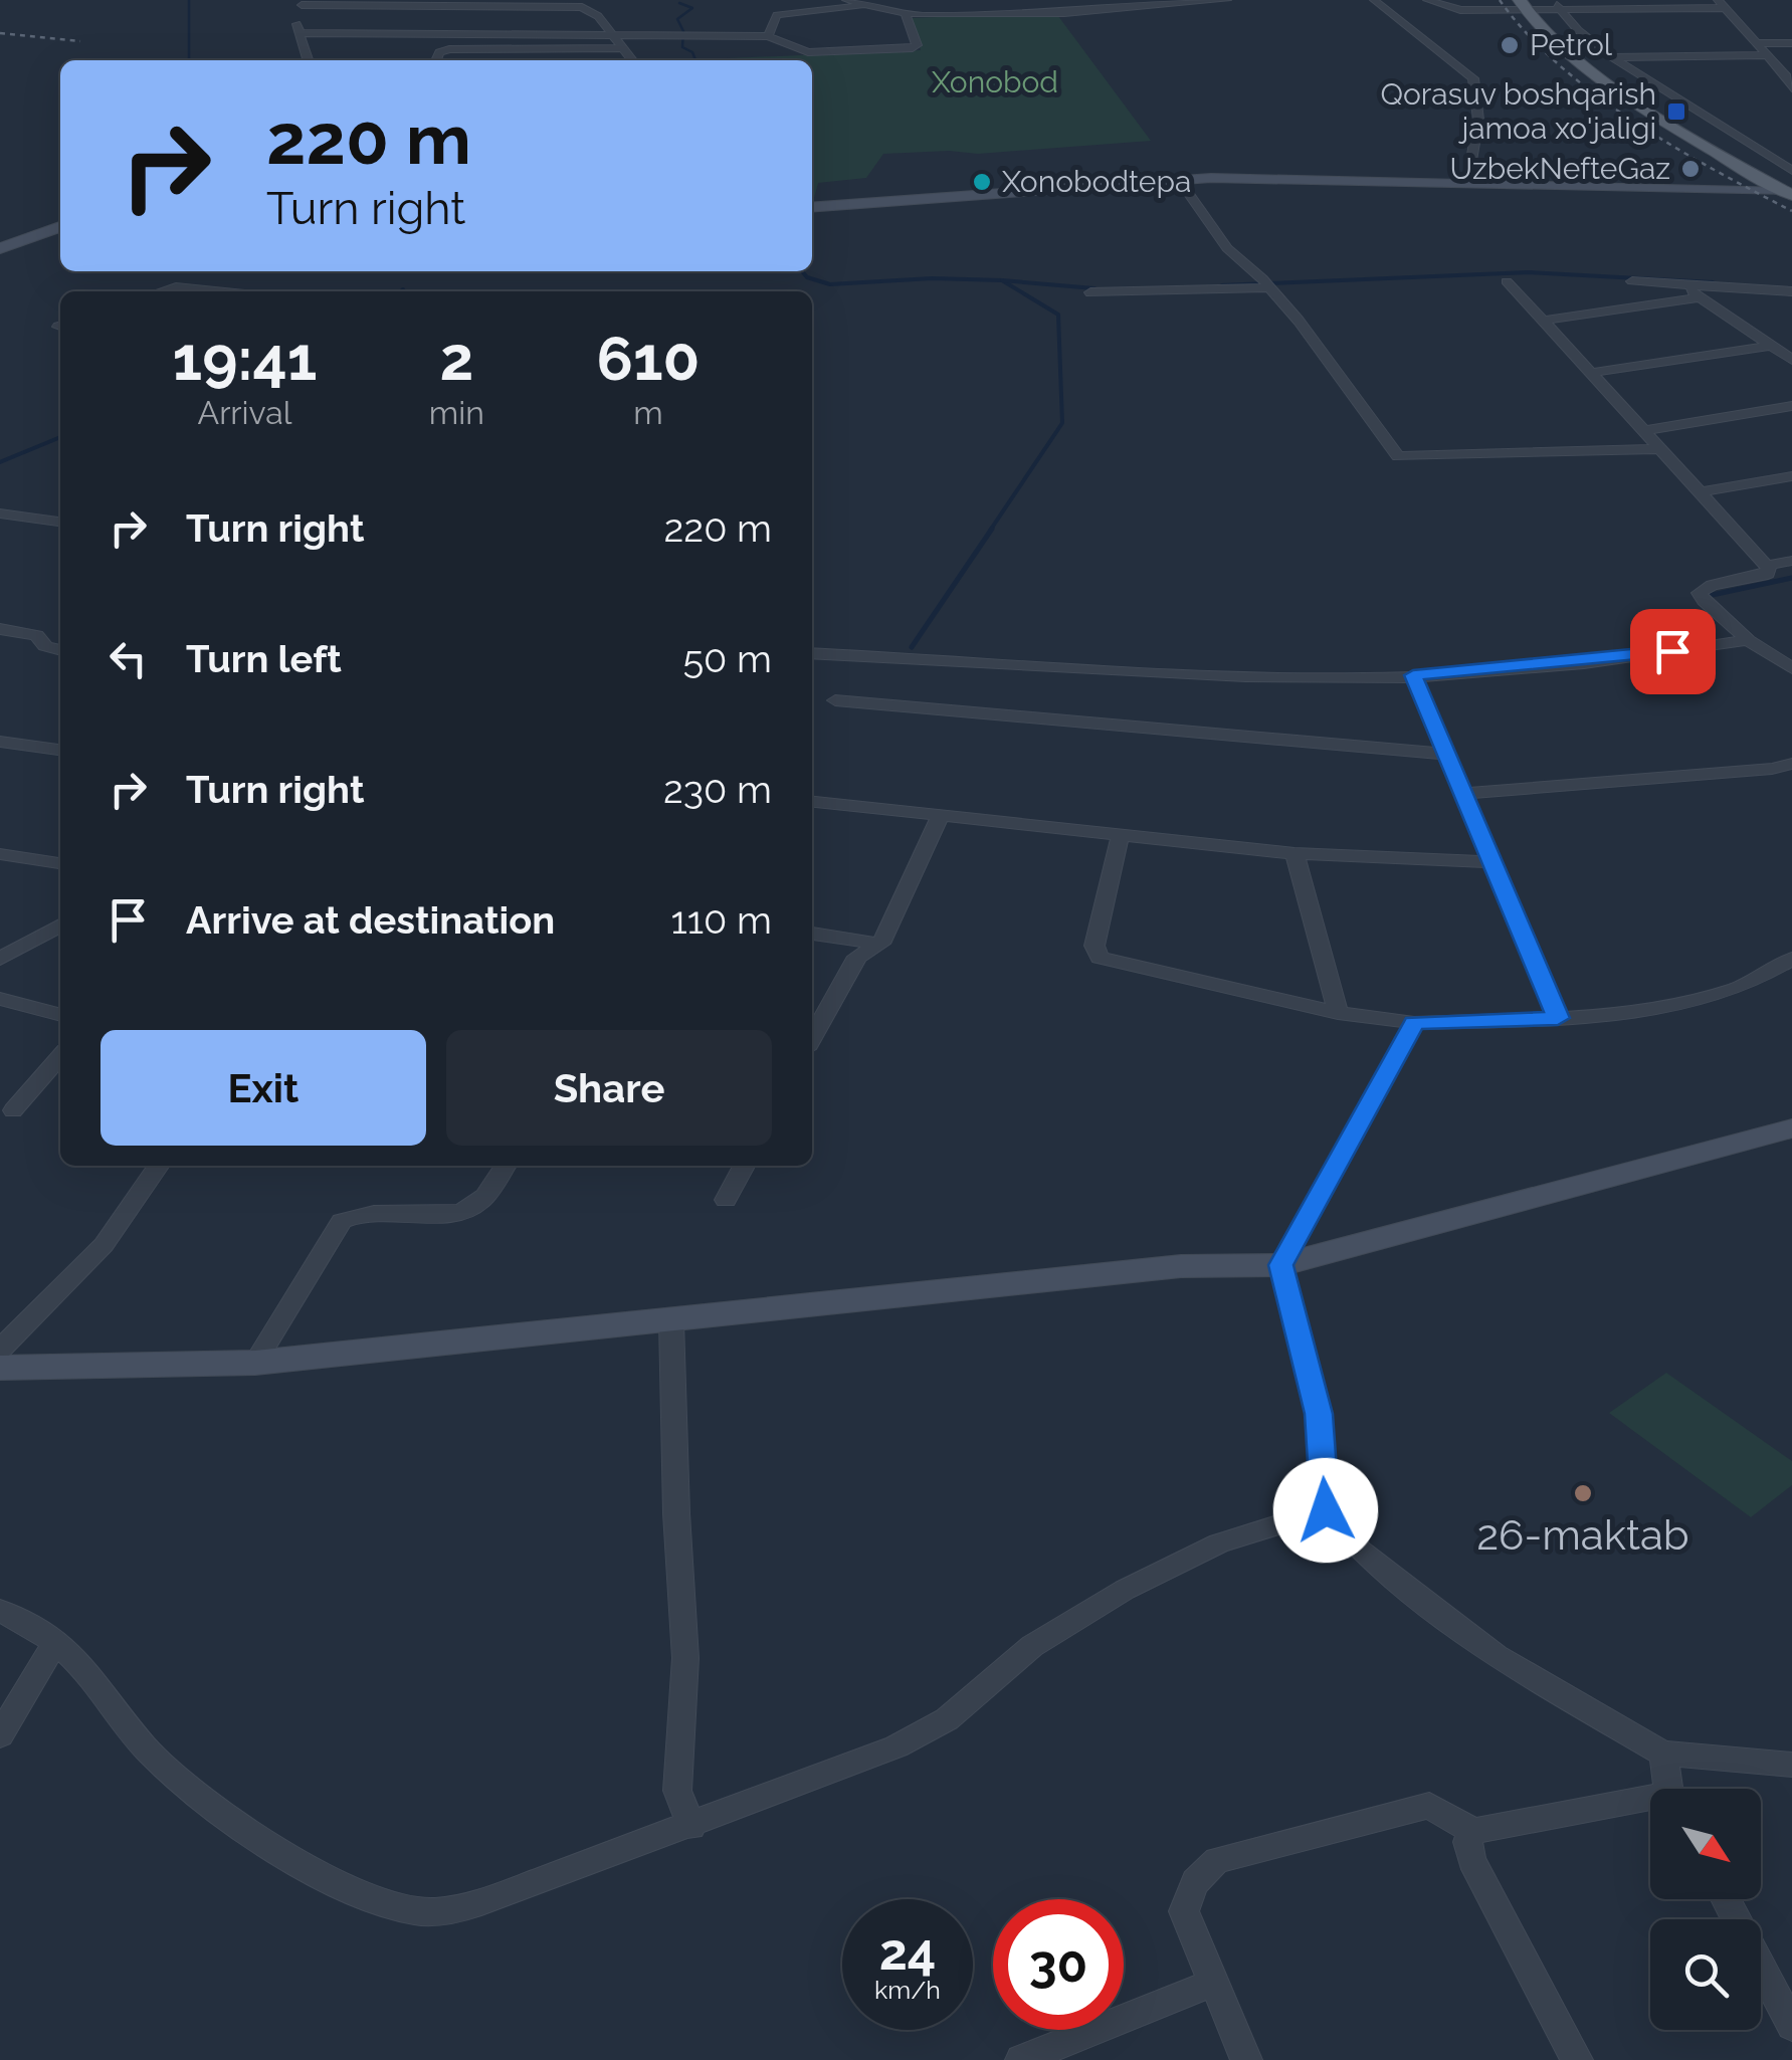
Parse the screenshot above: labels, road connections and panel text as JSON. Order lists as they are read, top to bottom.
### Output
{
  "parks": ["Xonobod"],
  "places": {
    "other": [
      "Petrol",
      "UzbekNefteGaz",
      "Xonobodtepa",
      "26-maktab"
    ],
    "transit": ["Qorasuv boshqarish jamoa xo'jaligi"]
  },
  "north": "bottom right",
  "page": {
    "turn": ["220 m", "Turn right"],
    "eta": [
      "19:41",
      "Arrival",
      "2",
      "min",
      "610",
      "m"
    ],
    "list": [
      {
        "name": "Turn right",
        "value": "220 m"
      },
      {
        "name": "Turn left",
        "value": "50 m"
      },
      {
        "name": "Turn right",
        "value": "230 m"
      },
      {
        "name": "Arrive at destination",
        "value": "110 m"
      }
    ],
    "buttons": ["Exit", "Share"],
    "speed": "24 km/h",
    "limit": "30"
  }
}
